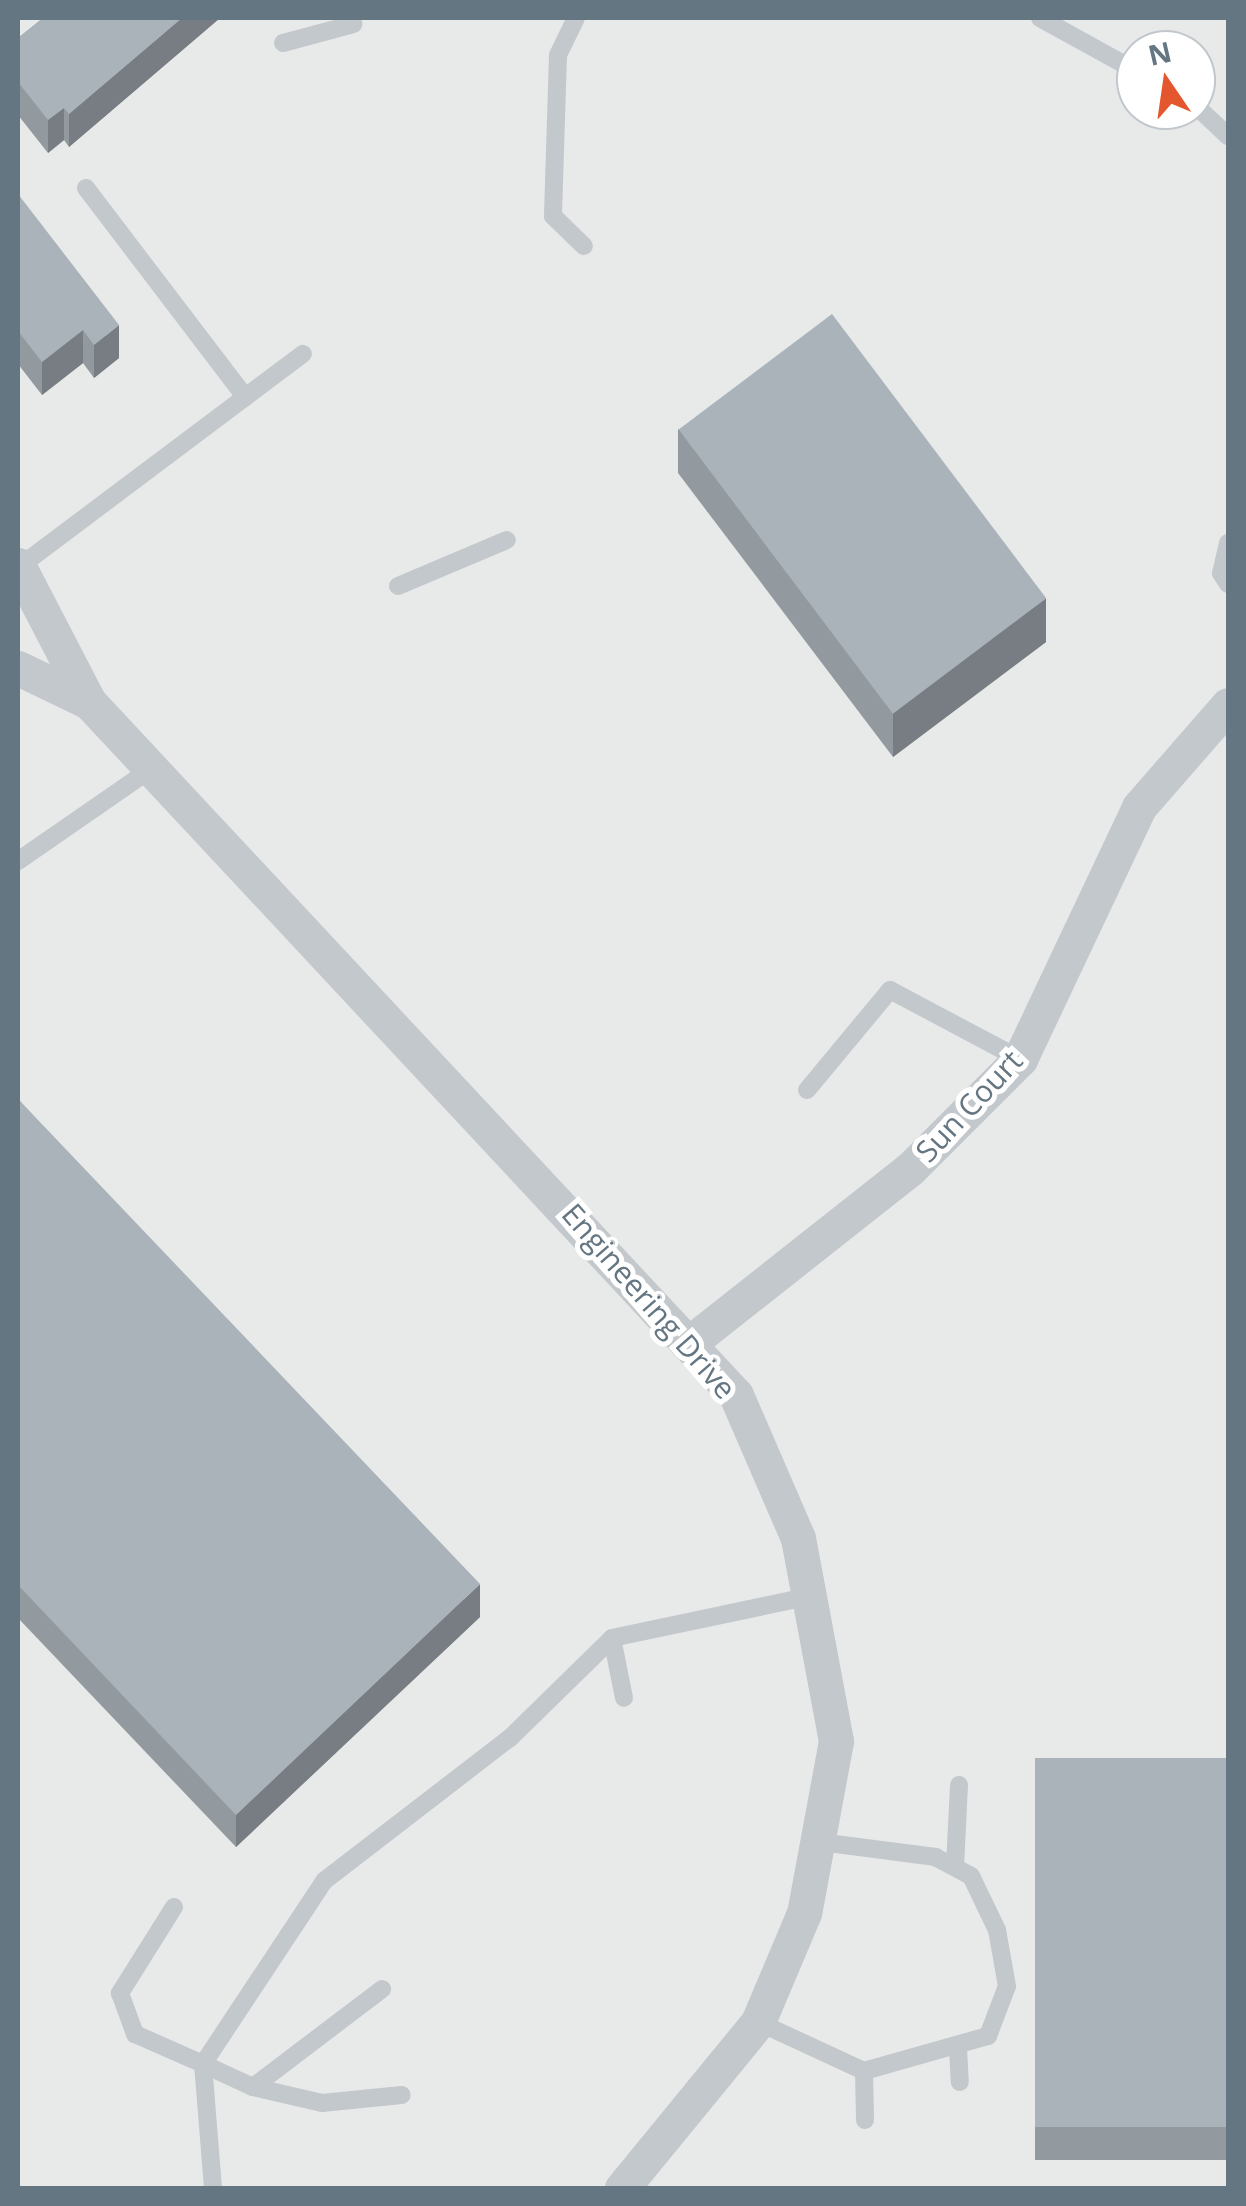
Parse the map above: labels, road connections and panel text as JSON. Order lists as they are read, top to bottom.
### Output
{
  "streets": {
    "street": ["Sun Court", "Engineering Drive"]
  },
  "crossings": [
    ["Sun Court", "Engineering Drive"]
  ],
  "north": "top"
}
